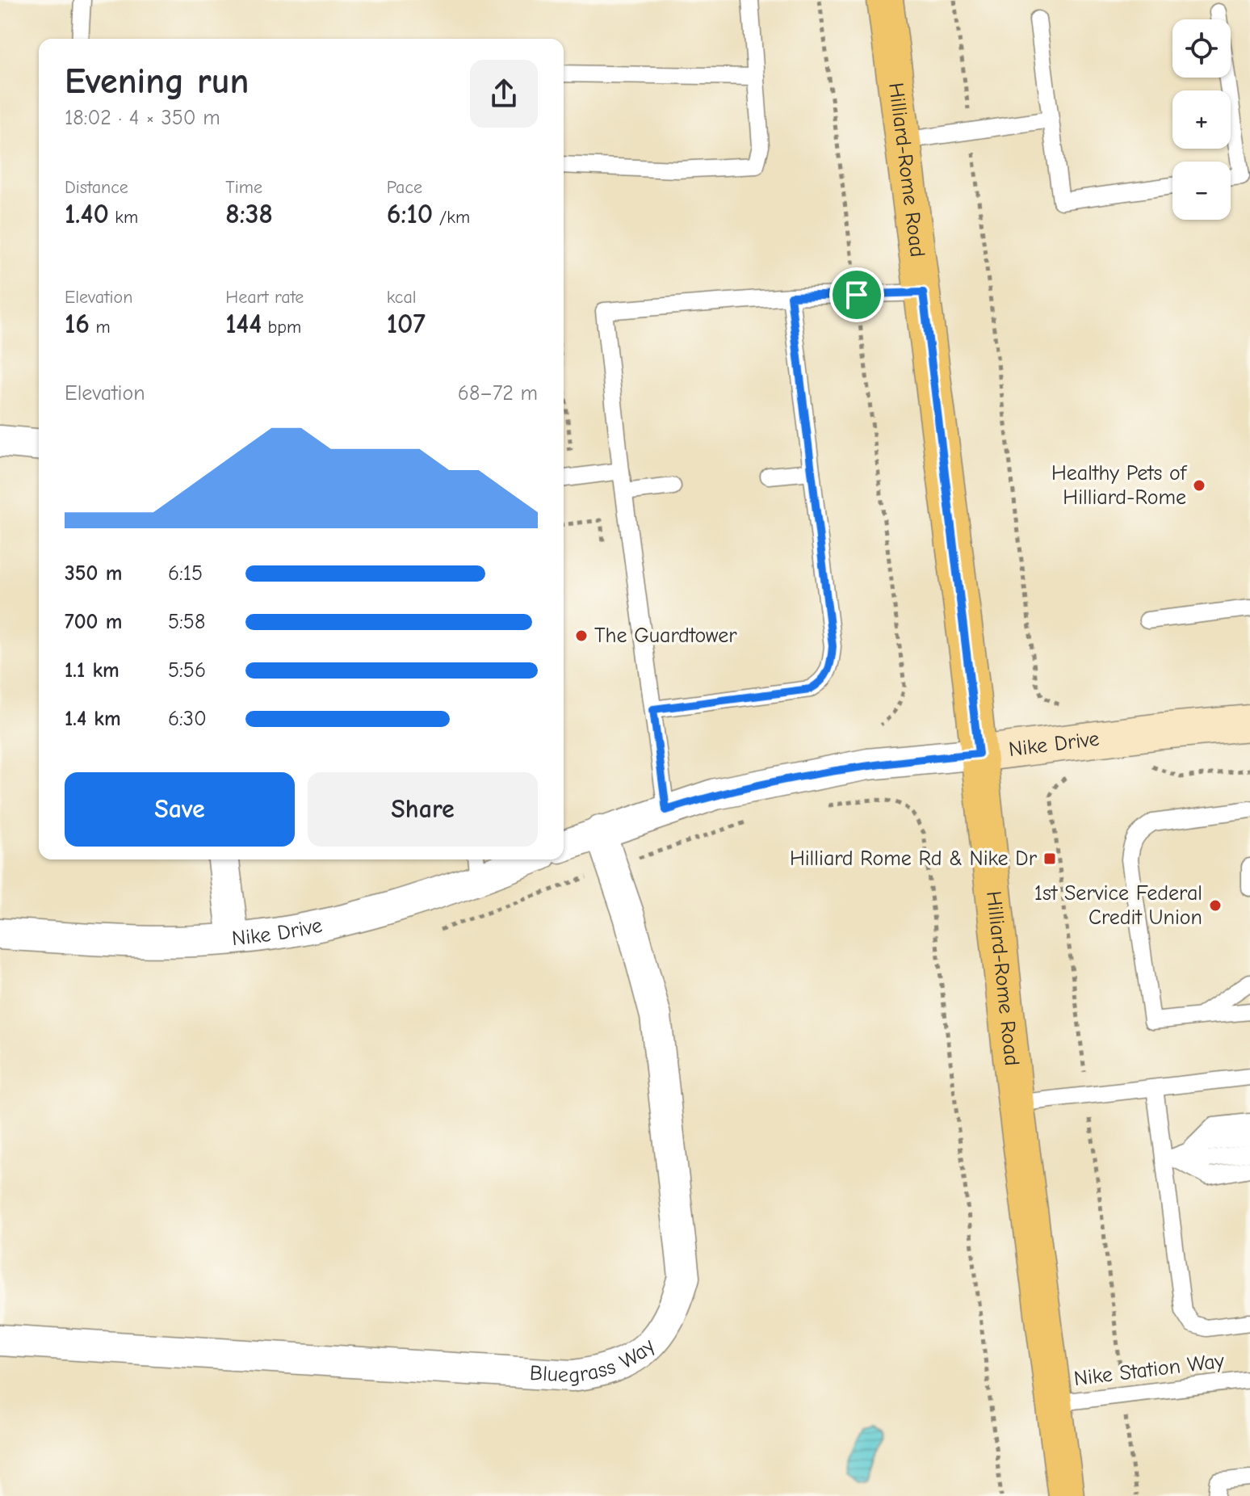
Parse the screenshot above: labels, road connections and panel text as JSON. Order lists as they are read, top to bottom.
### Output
{
  "streets": {
    "main road": ["Hilliard-Rome Road"],
    "street": ["Nike Drive", "Bluegrass Way"],
    "lane": ["Nike Station Way"]
  },
  "crossings": [
    ["Hilliard-Rome Road", "Nike Drive"],
    ["Hilliard-Rome Road", "Nike Station Way"],
    ["Nike Drive", "Bluegrass Way"]
  ],
  "places": {
    "other": ["Healthy Pets of Hilliard-Rome", "The Guardtower", "1st Service Federal Credit Union"],
    "transit": ["Hilliard Rome Rd & Nike Dr"]
  },
  "page": {
    "map_buttons": ["+", "−"],
    "heading": ["Evening run", "18:02 · 4 × 350 m"],
    "stats": [
      ["Distance", "1.40 km"],
      ["Time", "8:38"],
      ["Pace", "6:10 /km"],
      ["Elevation", "16 m"],
      ["Heart rate", "144 bpm"],
      ["kcal", "107"]
    ],
    "chart": ["Elevation", "68–72 m"],
    "list": [
      {
        "name": "350 m",
        "note": "6:15"
      },
      {
        "name": "700 m",
        "note": "5:58"
      },
      {
        "name": "1.1 km",
        "note": "5:56"
      },
      {
        "name": "1.4 km",
        "note": "6:30"
      }
    ],
    "buttons": ["Save", "Share"]
  }
}
